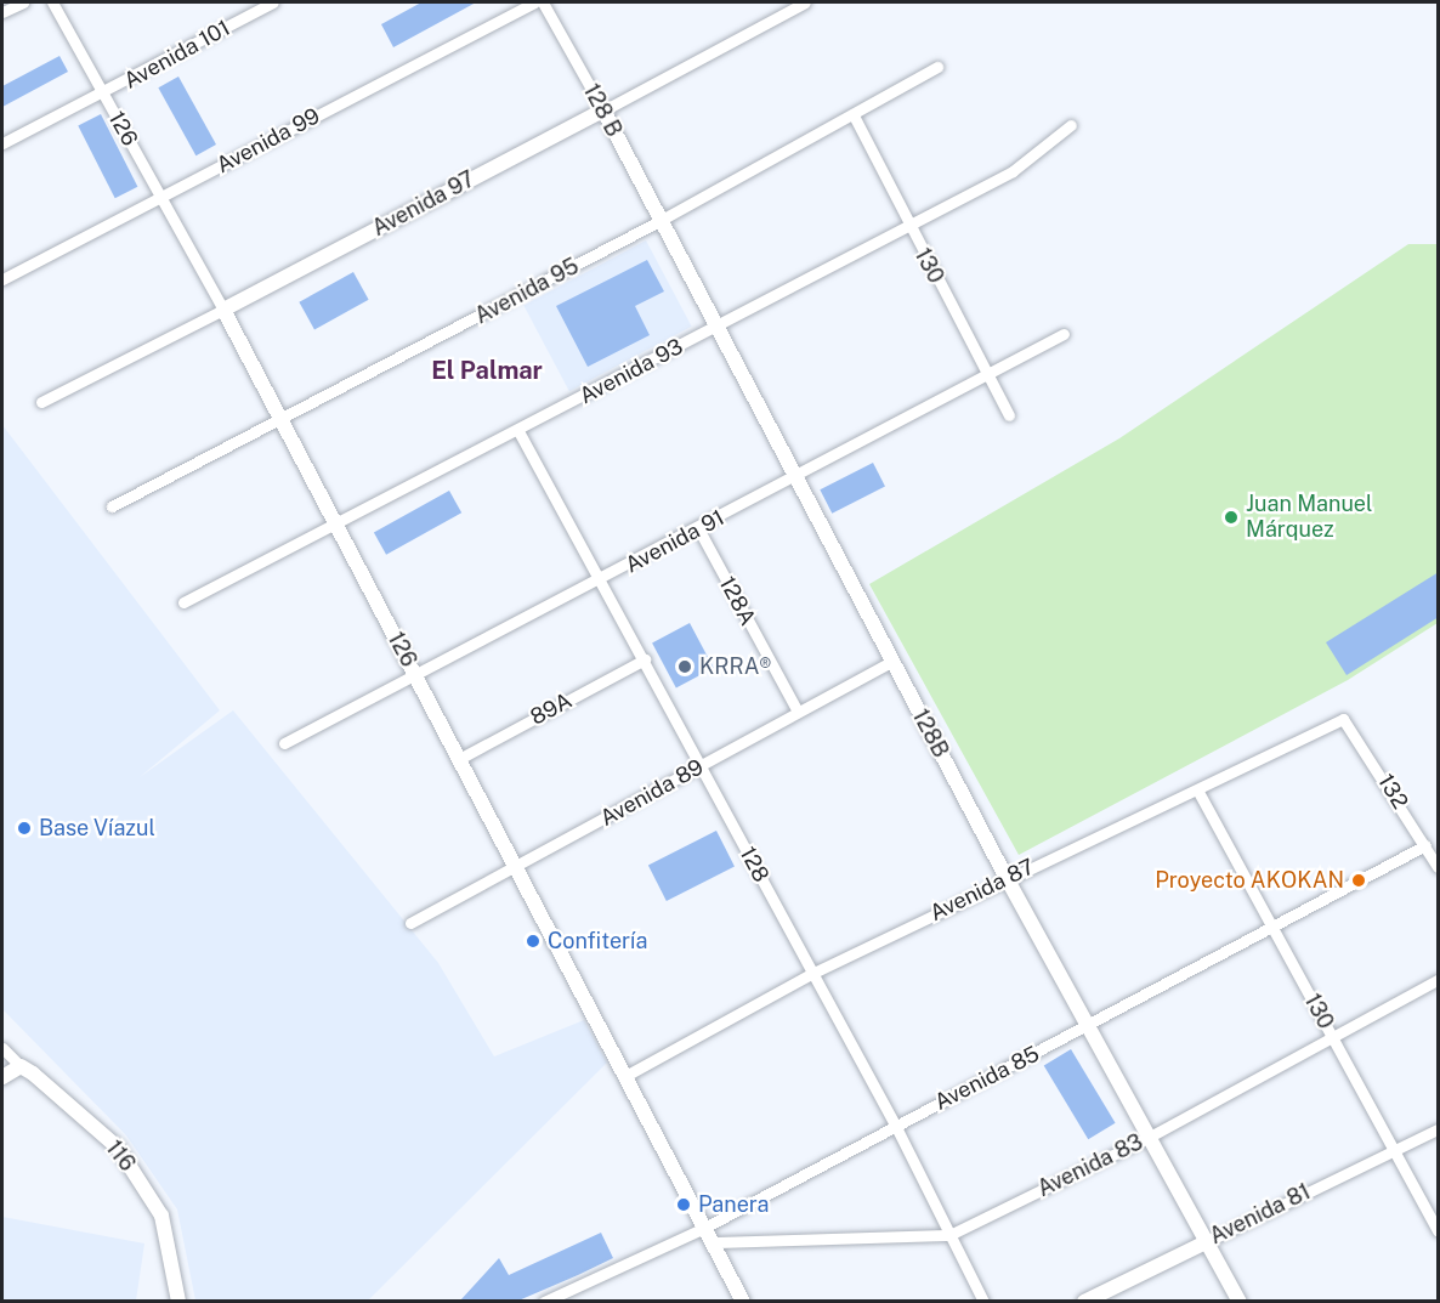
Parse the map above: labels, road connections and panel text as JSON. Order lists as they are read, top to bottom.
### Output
{
  "streets": {
    "street": [
      "Avenida 101",
      "128 B",
      "126",
      "Avenida 99",
      "Avenida 97",
      "130",
      "Avenida 95",
      "Avenida 93",
      "Avenida 91",
      "128A",
      "89A",
      "128B",
      "132",
      "Avenida 89",
      "128",
      "Avenida 87",
      "Avenida 85",
      "116",
      "Avenida 83",
      "Avenida 81"
    ]
  },
  "crossings": [
    ["Avenida 101", "126"],
    ["128 B", "Avenida 97"],
    ["128 B", "Avenida 95"],
    ["128 B", "128B"],
    ["126", "Avenida 99"],
    ["126", "Avenida 97"],
    ["126", "Avenida 95"],
    ["126", "Avenida 93"],
    ["126", "Avenida 91"],
    ["126", "89A"],
    ["126", "Avenida 89"],
    ["126", "Avenida 87"],
    ["126", "Avenida 85"],
    ["126", "Avenida 83"],
    ["130", "Avenida 95"],
    ["130", "Avenida 93"],
    ["130", "Avenida 91"],
    ["130", "Avenida 87"],
    ["130", "Avenida 85"],
    ["130", "Avenida 83"],
    ["130", "Avenida 81"],
    ["Avenida 95", "128B"],
    ["Avenida 93", "128B"],
    ["Avenida 93", "128"],
    ["Avenida 91", "128A"],
    ["Avenida 91", "128B"],
    ["Avenida 91", "128"],
    ["128A", "Avenida 89"],
    ["89A", "128"],
    ["128B", "Avenida 89"],
    ["128B", "Avenida 87"],
    ["128B", "Avenida 85"],
    ["128B", "Avenida 83"],
    ["128B", "Avenida 81"],
    ["132", "Avenida 87"],
    ["132", "Avenida 85"],
    ["Avenida 89", "128"],
    ["128", "Avenida 87"],
    ["128", "Avenida 85"],
    ["128", "Avenida 83"]
  ],
  "districts": ["El Palmar"],
  "places": [
    "Juan Manuel Márquez",
    "KRRA®",
    "Base Víazul",
    "Proyecto AKOKAN",
    "Confitería",
    "Panera"
  ]
}
